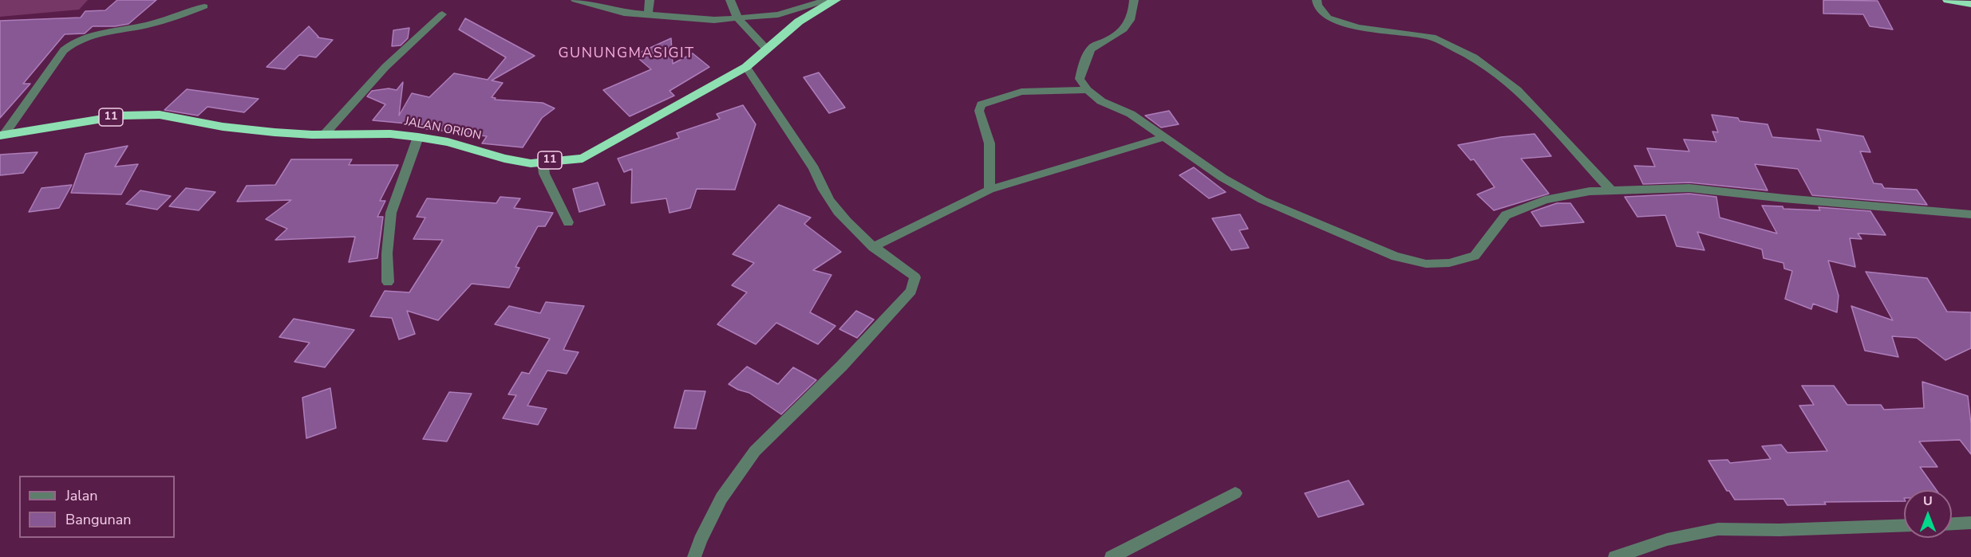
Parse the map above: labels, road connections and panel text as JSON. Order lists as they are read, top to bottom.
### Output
{
  "streets": {
    "highway": ["11", "JALAN ORION"]
  },
  "districts": ["GUNUNGMASIGIT"],
  "legend": ["Jalan", "Bangunan"],
  "north": "top"
}
